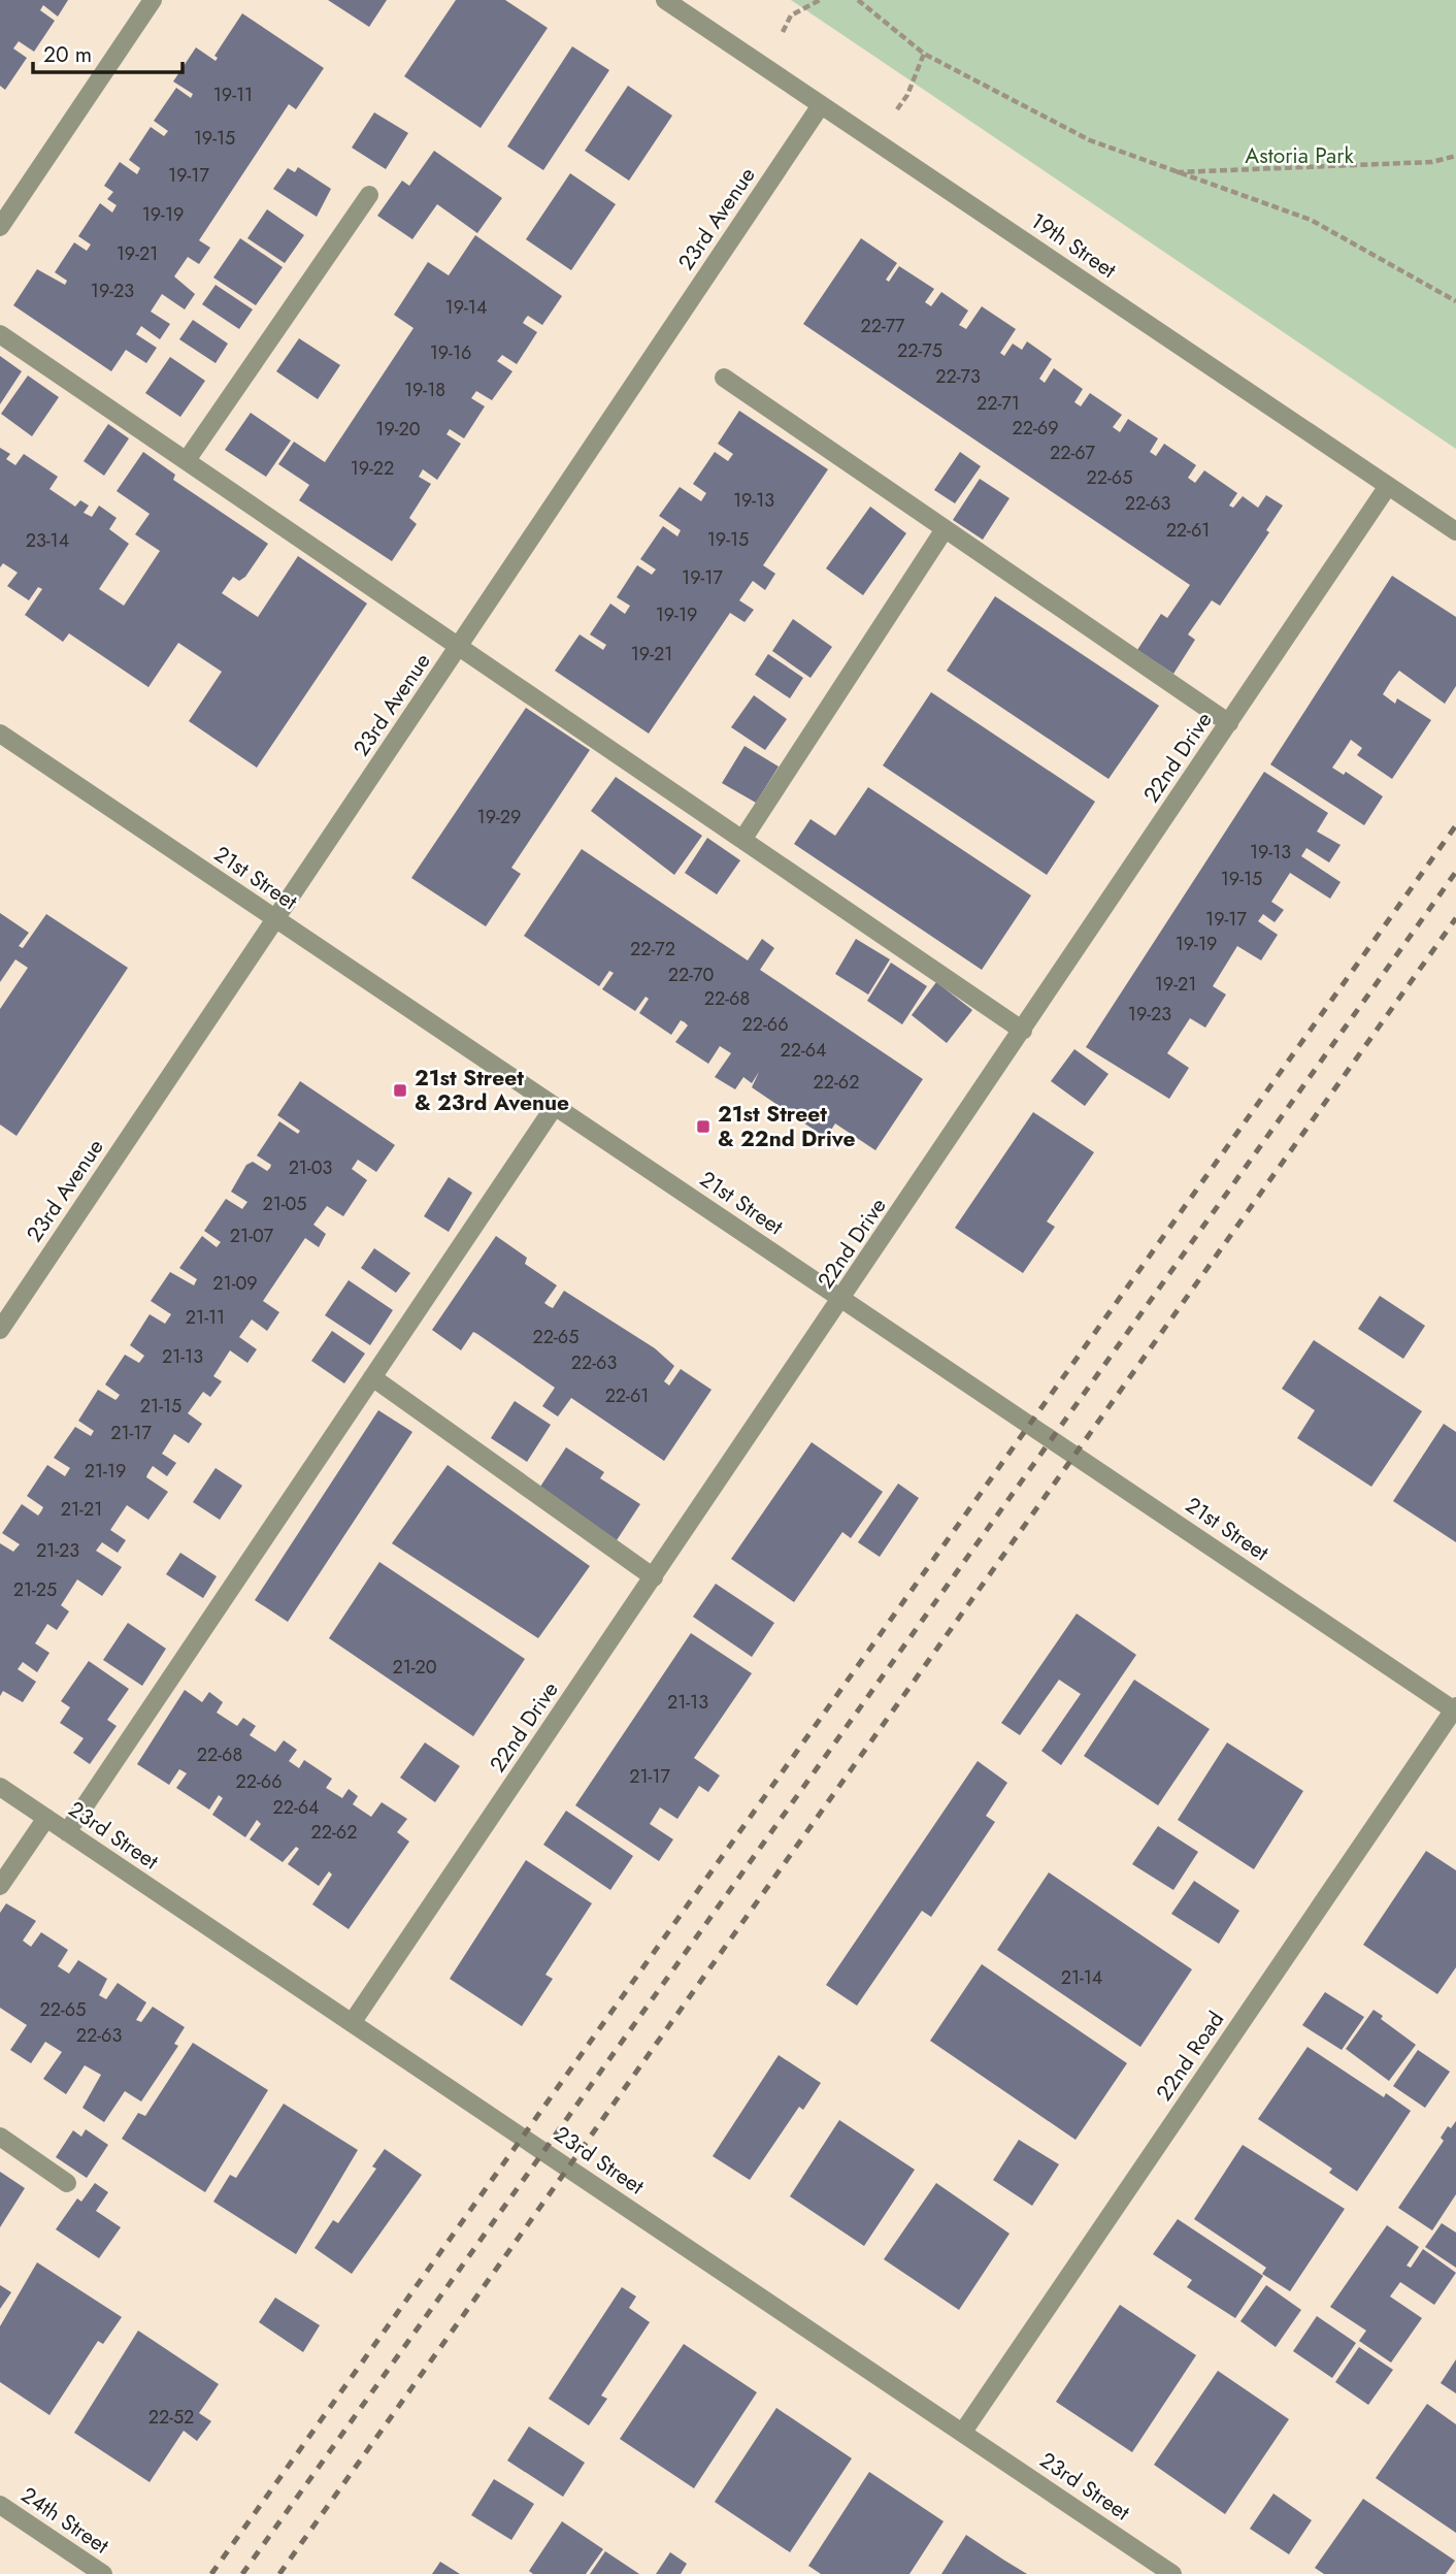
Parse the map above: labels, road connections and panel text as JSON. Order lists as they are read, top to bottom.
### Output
{
  "streets": {
    "street": [
      "23rd Avenue",
      "19th Street",
      "22nd Drive",
      "21st Street",
      "23rd Street",
      "22nd Road",
      "24th Street"
    ]
  },
  "crossings": [
    ["23rd Avenue", "19th Street"],
    ["23rd Avenue", "21st Street"],
    ["19th Street", "22nd Drive"],
    ["22nd Drive", "21st Street"],
    ["22nd Drive", "23rd Street"],
    ["21st Street", "22nd Road"],
    ["23rd Street", "22nd Road"]
  ],
  "parks": ["Astoria Park"],
  "places": {
    "transit": ["21st Street & 23rd Avenue", "21st Street & 22nd Drive"]
  },
  "house_numbers": [
    "19-11",
    "19-15",
    "19-17",
    "19-19",
    "19-21",
    "19-23",
    "19-14",
    "22-77",
    "22-75",
    "19-16",
    "22-73",
    "19-18",
    "22-71",
    "22-69",
    "19-20",
    "22-67",
    "19-22",
    "22-65",
    "19-13",
    "22-63",
    "22-61",
    "19-15",
    "23-14",
    "19-17",
    "19-19",
    "19-21",
    "19-29",
    "19-13",
    "19-15",
    "19-17",
    "19-19",
    "22-72",
    "22-70",
    "19-21",
    "22-68",
    "19-23",
    "22-66",
    "22-64",
    "22-62",
    "21-03",
    "21-05",
    "21-07",
    "21-09",
    "21-11",
    "22-65",
    "21-13",
    "22-63",
    "22-61",
    "21-15",
    "21-17",
    "21-19",
    "21-21",
    "21-23",
    "21-25",
    "21-20",
    "21-13",
    "22-68",
    "21-17",
    "22-66",
    "22-64",
    "22-62",
    "21-14",
    "22-65",
    "22-63",
    "22-52"
  ],
  "scale_bar": "20 m"
}
